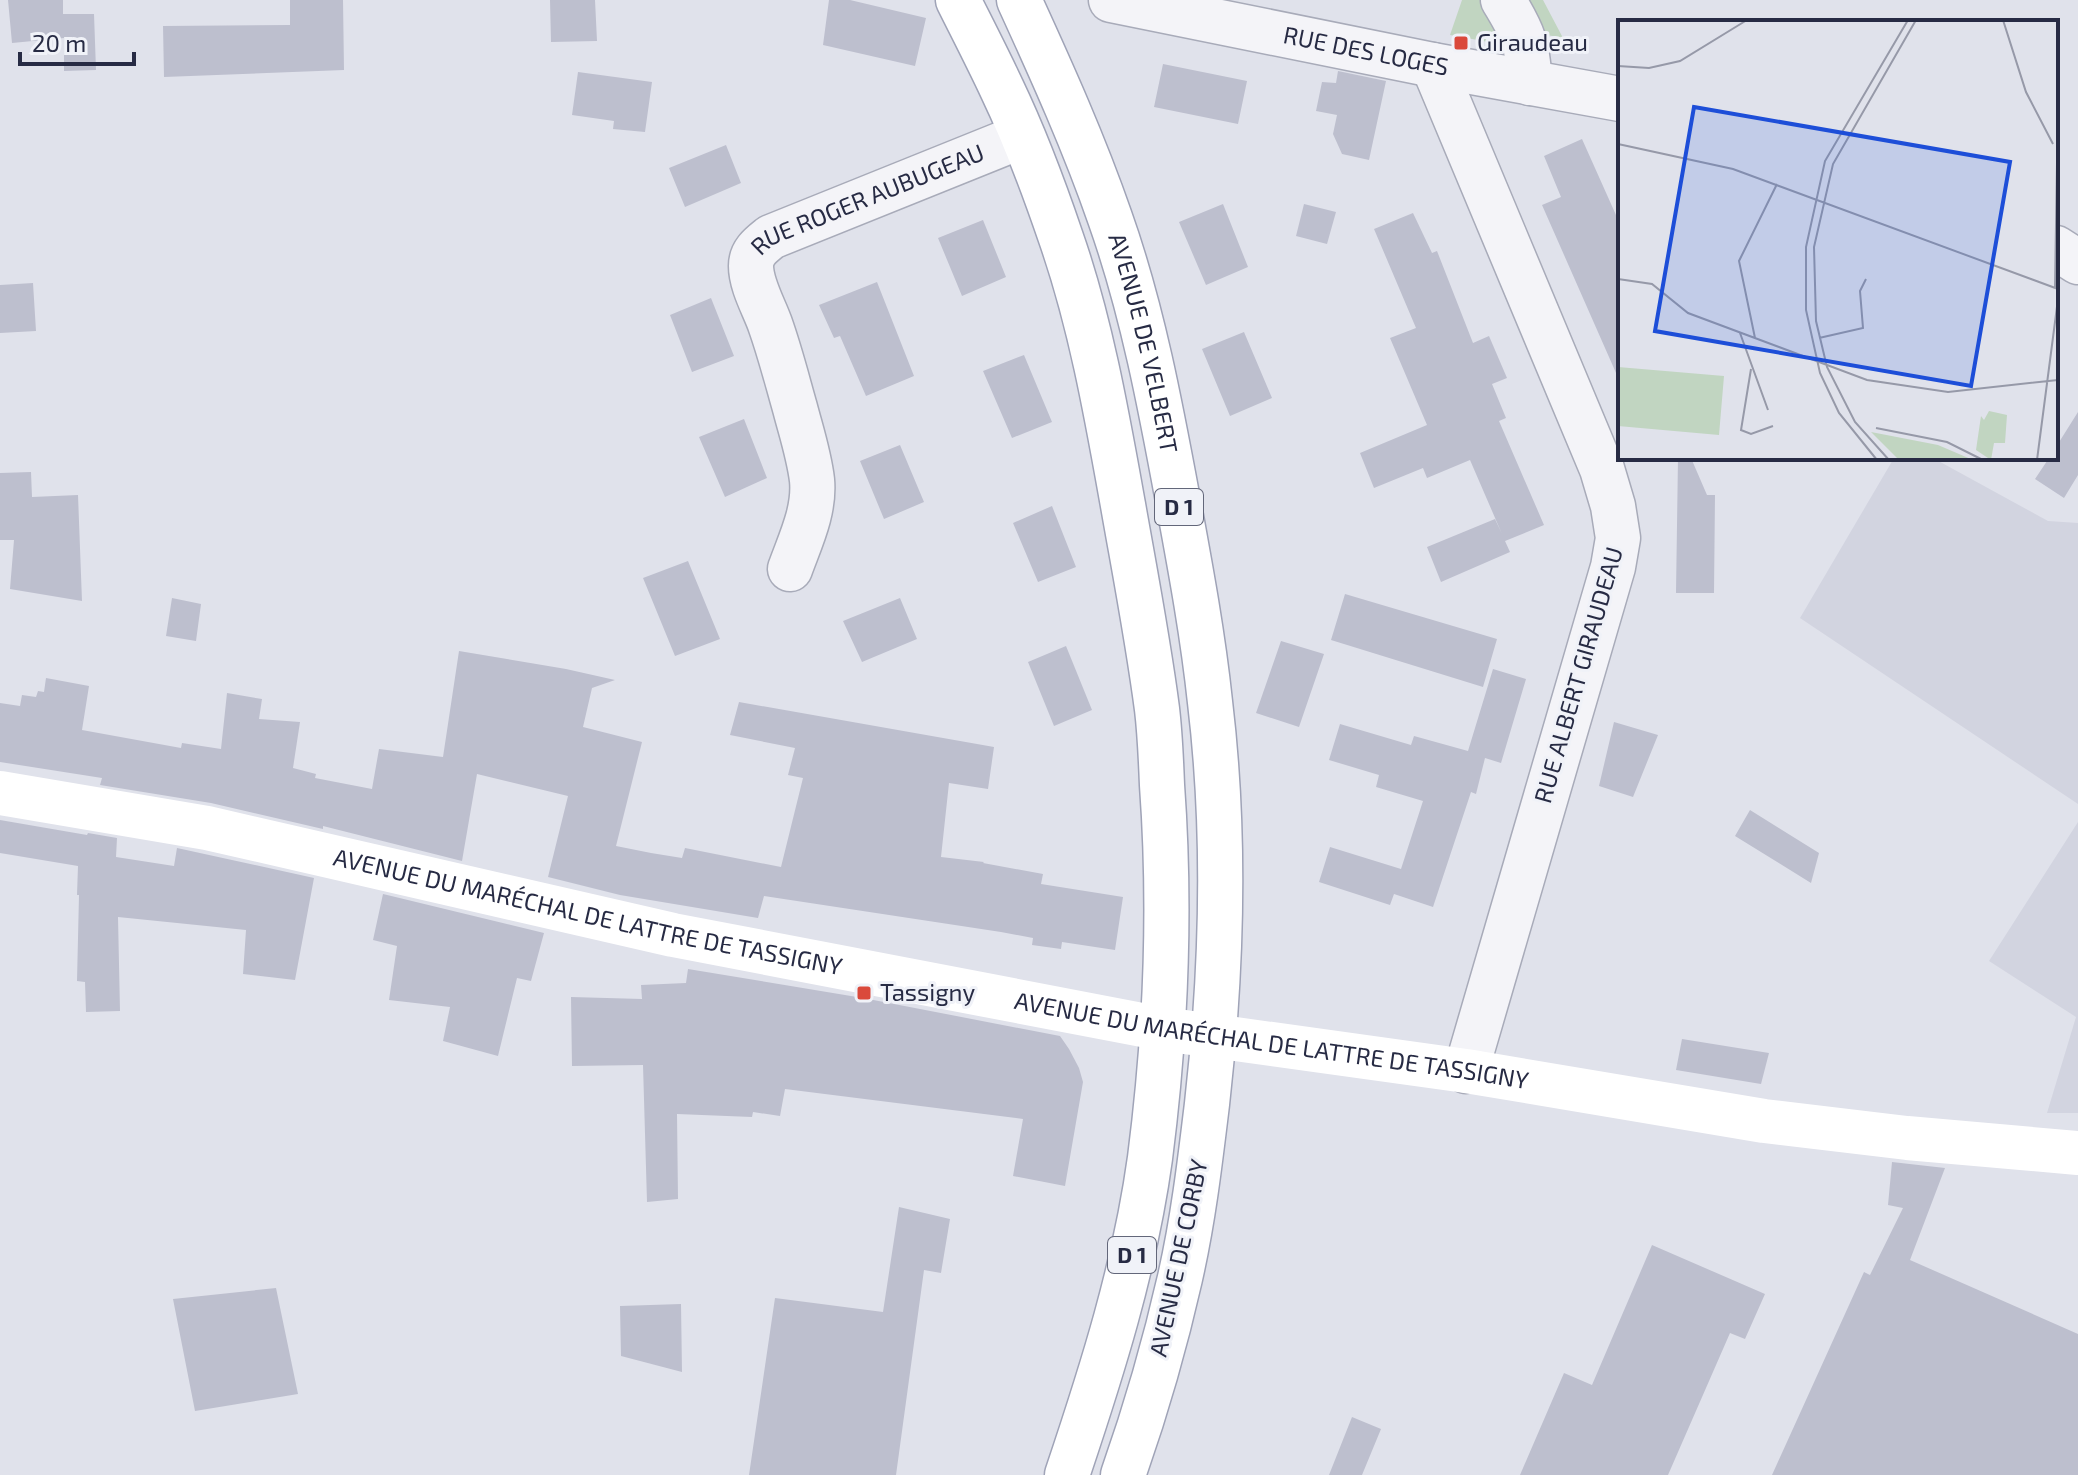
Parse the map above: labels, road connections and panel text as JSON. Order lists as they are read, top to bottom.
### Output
{
  "streets": {
    "main road": [
      "AVENUE DE VELBERT",
      "D 1",
      "AVENUE DU MARÉCHAL DE LATTRE DE TASSIGNY",
      "AVENUE DE CORBY"
    ],
    "street": ["RUE DES LOGES", "RUE ROGER AUBUGEAU", "RUE ALBERT GIRAUDEAU"]
  },
  "crossings": [
    ["RUE DES LOGES", "RUE ALBERT GIRAUDEAU"],
    ["RUE ROGER AUBUGEAU", "AVENUE DE VELBERT"],
    ["AVENUE DE VELBERT", "AVENUE DU MARÉCHAL DE LATTRE DE TASSIGNY"],
    ["AVENUE DE VELBERT", "AVENUE DE CORBY"],
    ["RUE ALBERT GIRAUDEAU", "AVENUE DU MARÉCHAL DE LATTRE DE TASSIGNY"],
    ["AVENUE DU MARÉCHAL DE LATTRE DE TASSIGNY", "AVENUE DE CORBY"]
  ],
  "places": {
    "transit": ["Giraudeau", "Tassigny"]
  },
  "scale_bar": "20 m"
}
